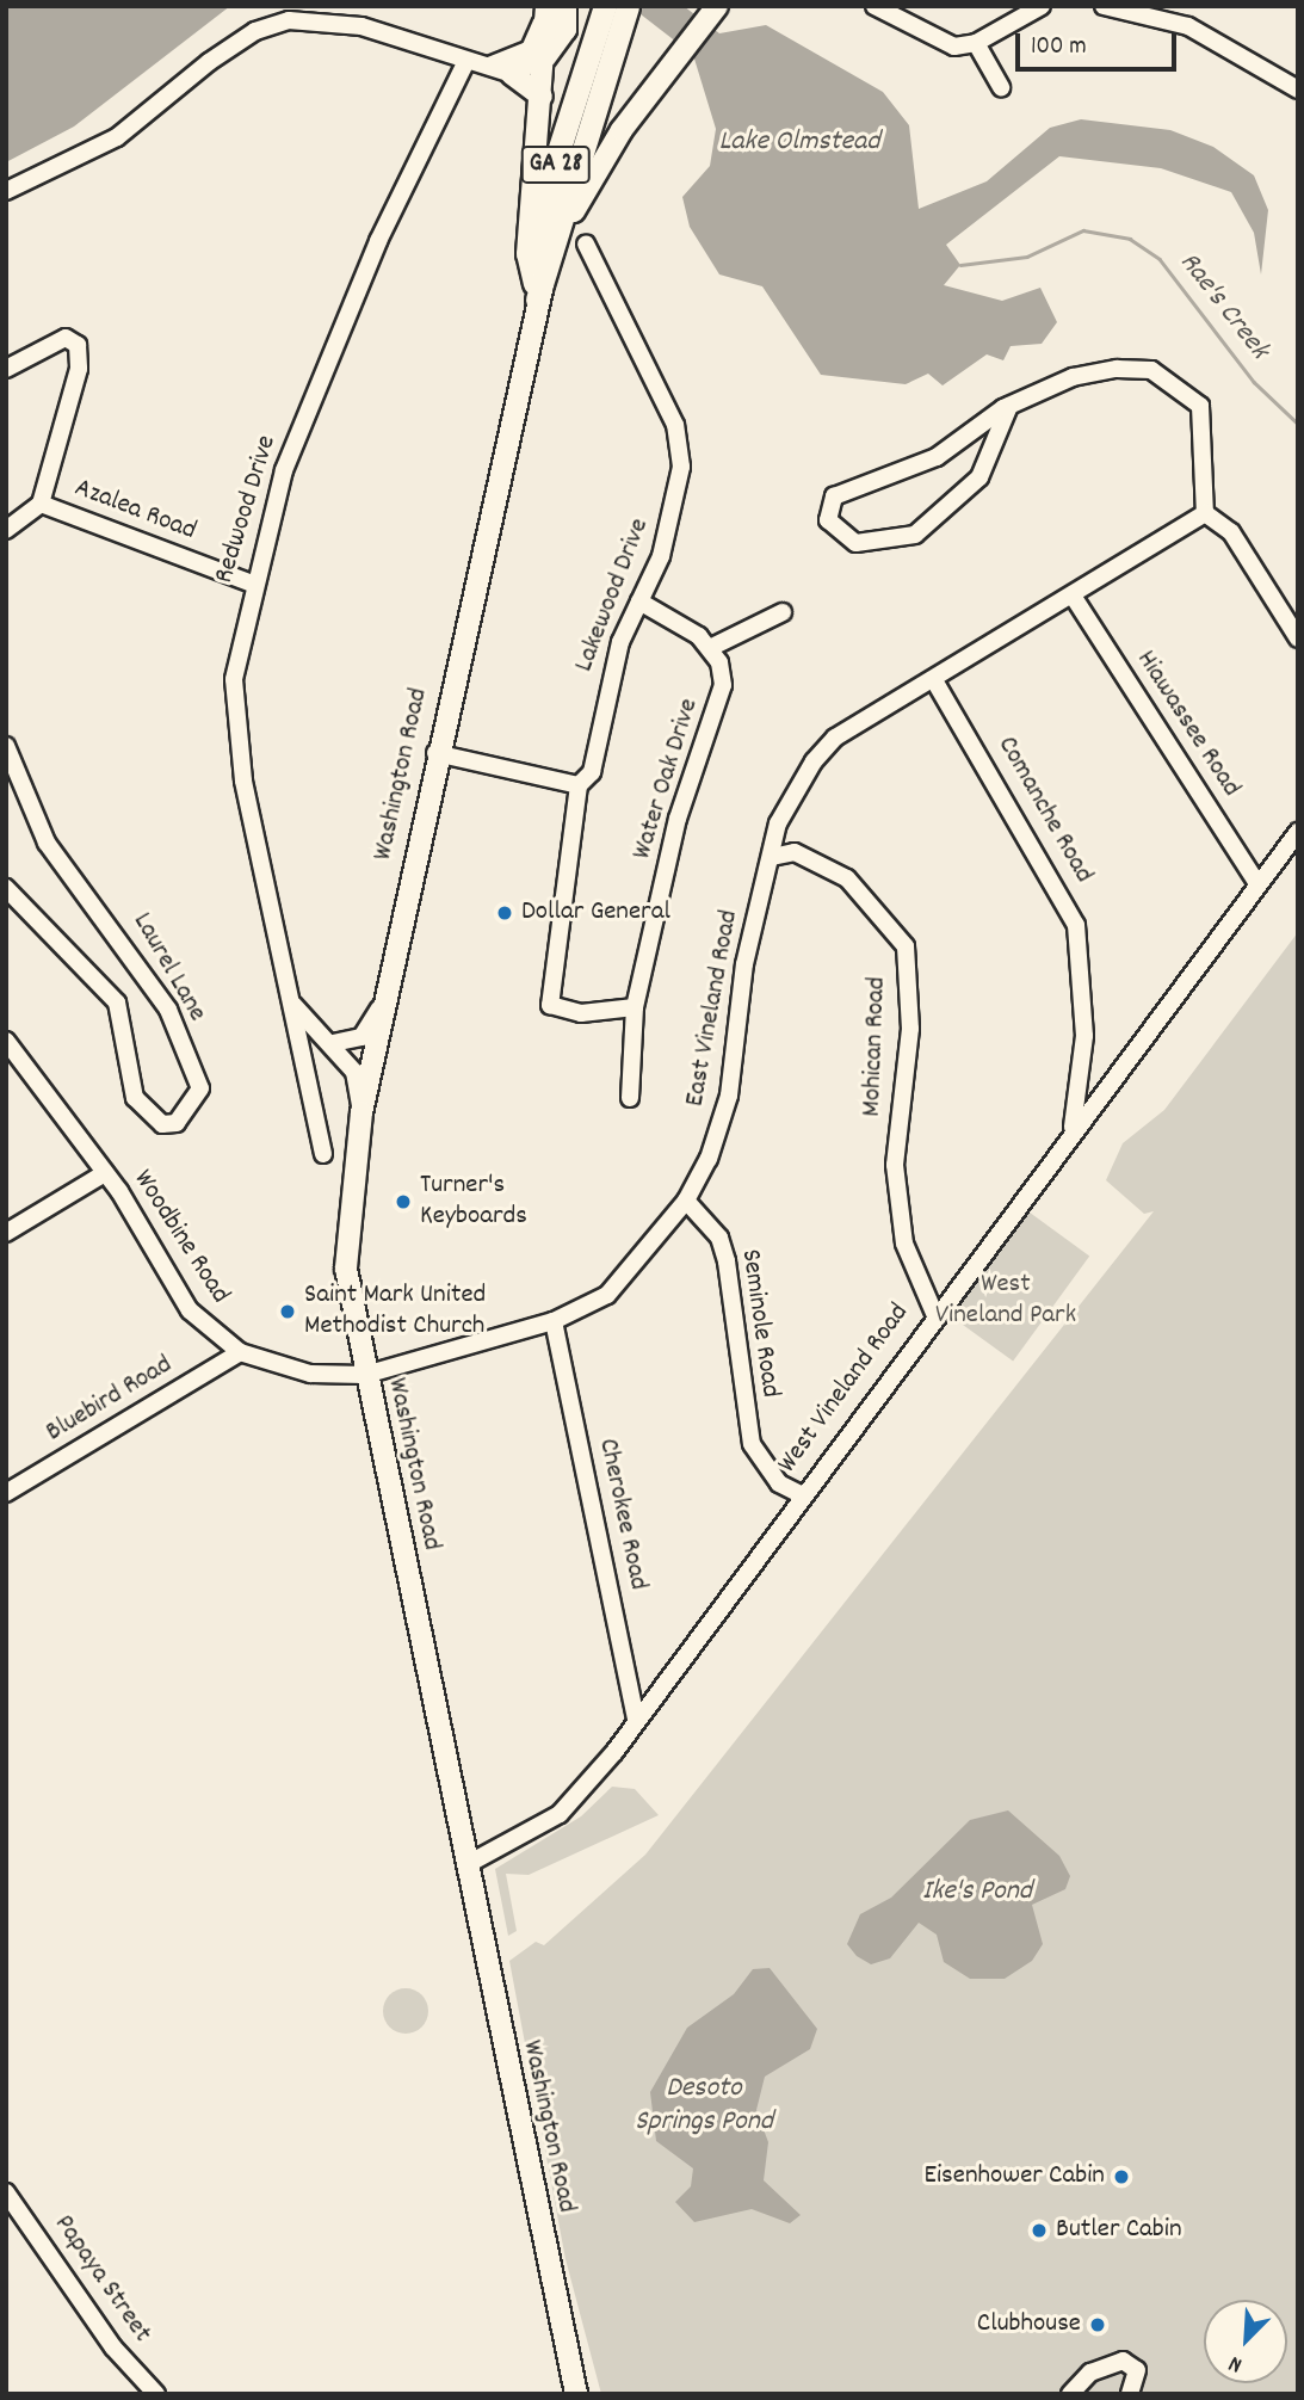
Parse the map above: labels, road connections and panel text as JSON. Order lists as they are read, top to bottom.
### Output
{
  "streets": {
    "highway": ["GA 28"],
    "main road": ["Washington Road"],
    "street": [
      "Redwood Drive",
      "Azalea Road",
      "Lakewood Drive",
      "Hiawassee Road",
      "Water Oak Drive",
      "Comanche Road",
      "Laurel Lane",
      "East Vineland Road",
      "Mohican Road",
      "Woodbine Road",
      "Seminole Road",
      "West Vineland Road",
      "Bluebird Road",
      "Cherokee Road",
      "Papaya Street"
    ]
  },
  "crossings": [
    ["GA 28", "Washington Road"],
    ["Redwood Drive", "Azalea Road"],
    ["Hiawassee Road", "East Vineland Road"],
    ["Hiawassee Road", "West Vineland Road"],
    ["Washington Road", "East Vineland Road"],
    ["Washington Road", "Woodbine Road"],
    ["Washington Road", "West Vineland Road"],
    ["Comanche Road", "East Vineland Road"],
    ["Comanche Road", "West Vineland Road"],
    ["East Vineland Road", "Mohican Road"],
    ["East Vineland Road", "Woodbine Road"],
    ["East Vineland Road", "Seminole Road"],
    ["East Vineland Road", "Cherokee Road"],
    ["Mohican Road", "West Vineland Road"],
    ["Woodbine Road", "Bluebird Road"],
    ["Seminole Road", "West Vineland Road"],
    ["West Vineland Road", "Cherokee Road"]
  ],
  "water": [
    "Lake Olmstead",
    "Rae's Creek",
    "Ike's Pond",
    "Desoto Springs Pond"
  ],
  "parks": ["West Vineland Park"],
  "places": [
    "Dollar General",
    "Turner's Keyboards",
    "Saint Mark United Methodist Church",
    "Eisenhower Cabin",
    "Butler Cabin",
    "Clubhouse"
  ],
  "scale_bar": "100 m",
  "north": "bottom left"
}
